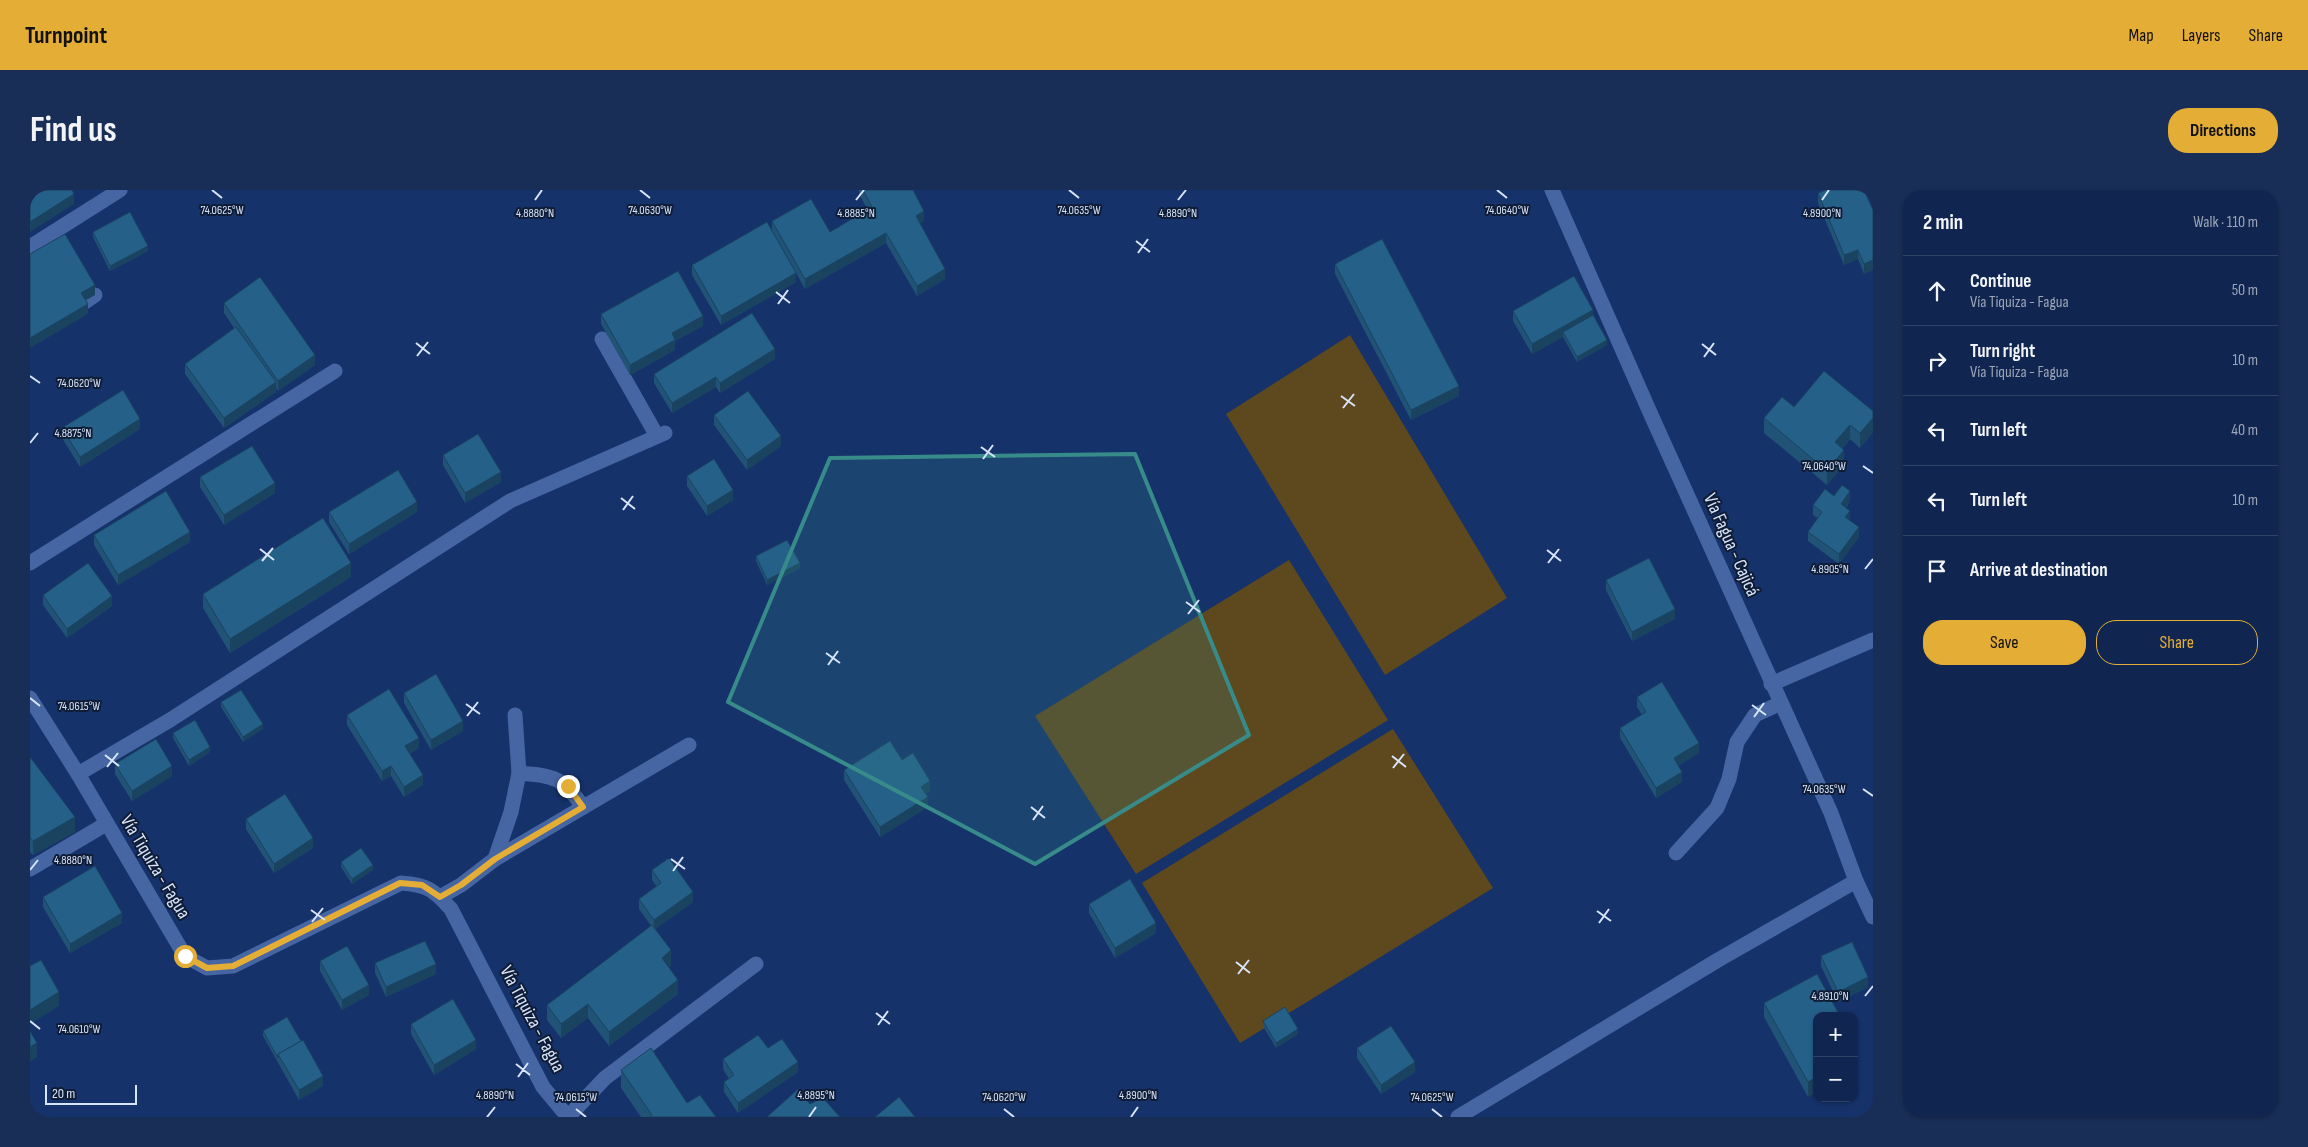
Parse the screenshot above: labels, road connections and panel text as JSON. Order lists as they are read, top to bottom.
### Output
{
  "streets": {
    "street": ["Vía Fagua - Cajicá", "Vía Tiquiza - Fagua"]
  },
  "scale_bar": "20 m",
  "page": {
    "header": "Turnpoint",
    "nav": ["Map", "Layers", "Share"],
    "buttons": [
      "Directions",
      ["Save", "Share"]
    ],
    "title": "Find us",
    "heading": ["2 min", "Walk · 110 m"],
    "list": [
      ["Continue", "Vía Tiquiza - Fagua", "50 m"],
      ["Turn right", "Vía Tiquiza - Fagua", "10 m"],
      ["Turn left", "40 m"],
      ["Turn left", "10 m"],
      "Arrive at destination"
    ],
    "map_buttons": ["+", "−"],
    "scale": "20 m"
  },
  "coordinates": [
    "74.0625°W",
    "74.0630°W",
    "74.0635°W",
    "74.0640°W",
    "4.8880°N",
    "4.8885°N",
    "4.8890°N",
    "4.8900°N",
    "74.0620°W",
    "4.8875°N",
    "4.8905°N",
    "74.0615°W",
    "4.8910°N",
    "74.0610°W",
    "4.8895°N"
  ]
}
